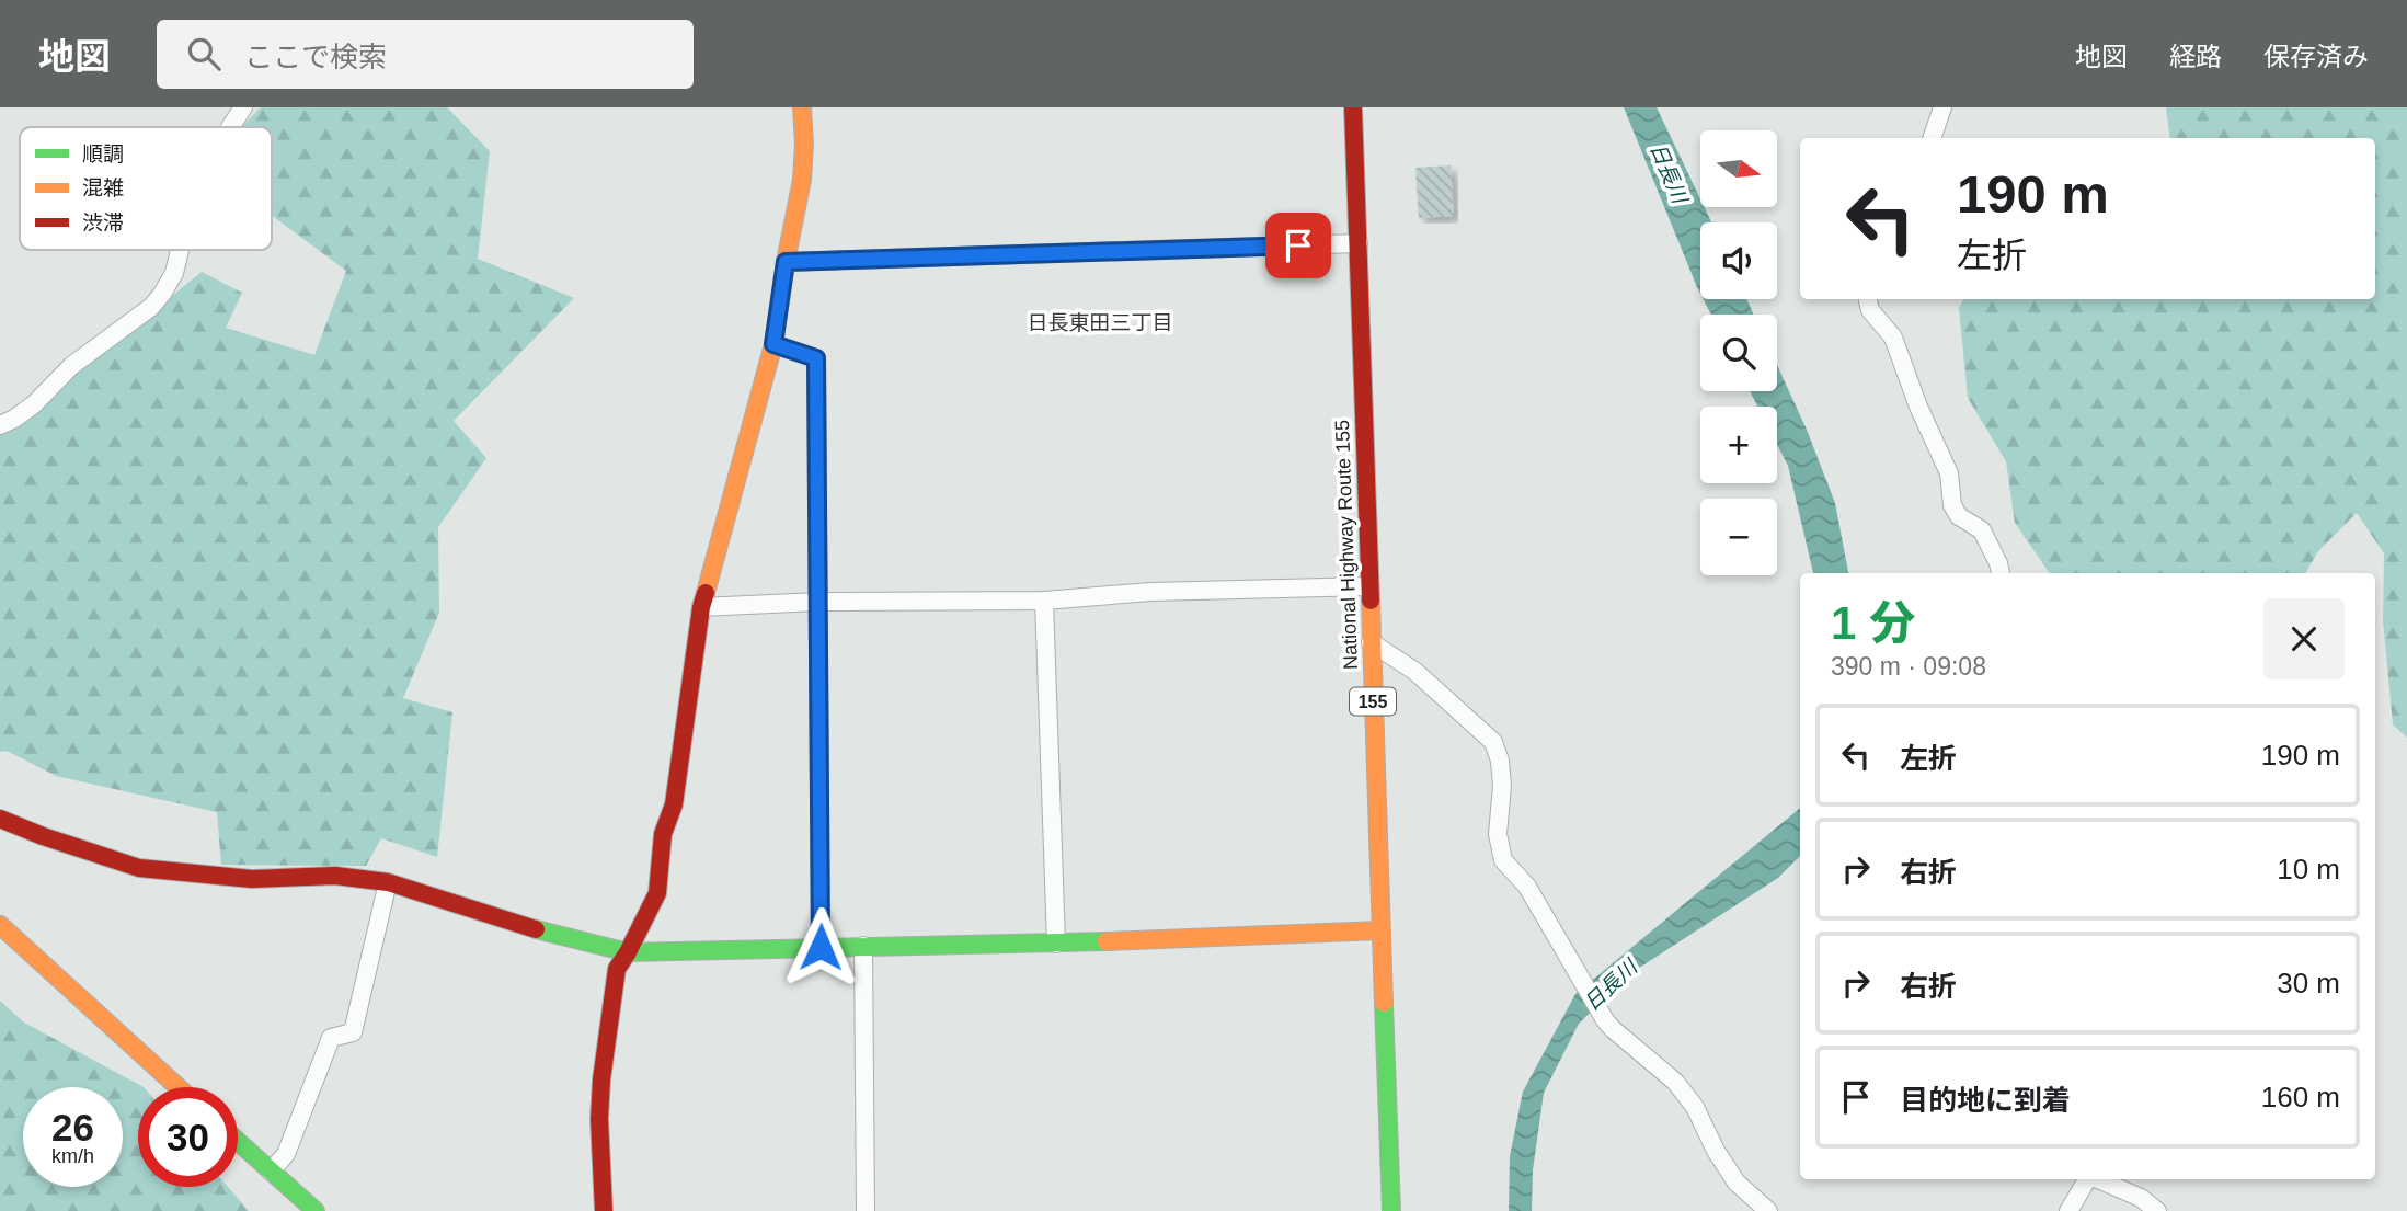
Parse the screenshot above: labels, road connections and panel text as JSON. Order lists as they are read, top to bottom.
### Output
{
  "streets": {
    "main road": ["National Highway Route 155", "155"]
  },
  "districts": ["日長東田三丁目"],
  "water": ["日長川"],
  "legend": ["順調", "混雑", "渋滞"],
  "north": "right",
  "page": {
    "header": "地図",
    "search": "ここで検索",
    "nav": ["地図", "経路", "保存済み"],
    "map_buttons": ["+", "−"],
    "turn": ["190 m", "左折"],
    "heading": ["1 分", "390 m · 09:08"],
    "list": [
      {
        "name": "左折",
        "value": "190 m"
      },
      {
        "name": "右折",
        "value": "10 m"
      },
      {
        "name": "右折",
        "value": "30 m"
      },
      {
        "name": "目的地に到着",
        "value": "160 m"
      }
    ],
    "speed": "26 km/h",
    "limit": "30"
  }
}
